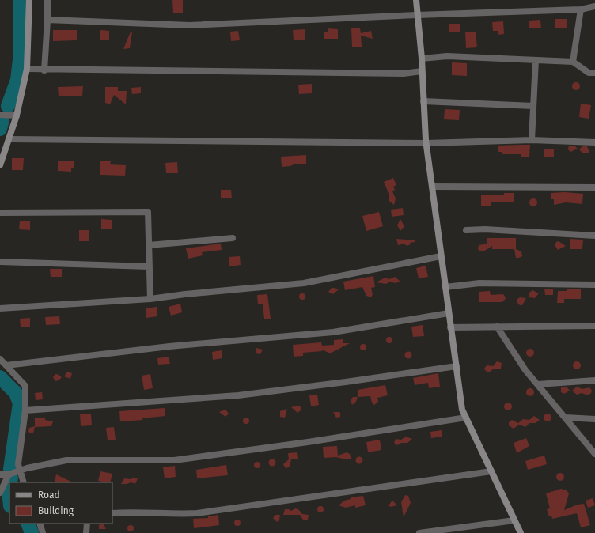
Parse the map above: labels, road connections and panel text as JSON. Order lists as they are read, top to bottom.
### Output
{
  "legend": ["Road", "Building"]
}
